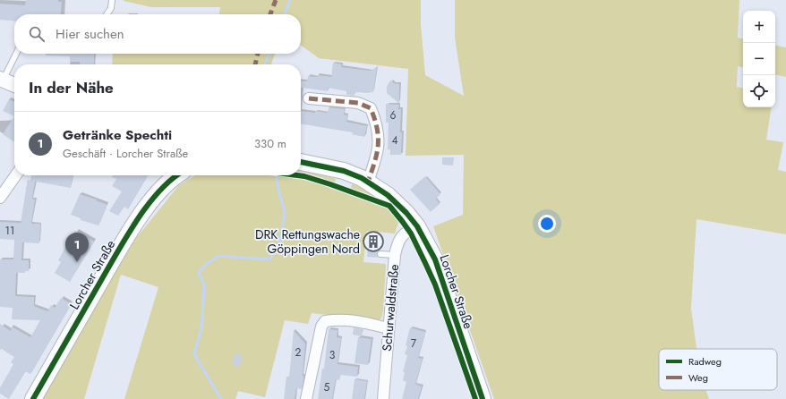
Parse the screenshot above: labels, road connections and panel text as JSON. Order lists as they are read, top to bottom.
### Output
{
  "streets": {
    "main road": ["Lorcher Straße"],
    "street": ["Schurwaldstraße"]
  },
  "crossings": [
    ["Lorcher Straße", "Schurwaldstraße"]
  ],
  "places": {
    "building": ["DRK Rettungswache Göppingen Nord"]
  },
  "house_numbers": [
    "6",
    "4",
    "11",
    "7",
    "2",
    "3",
    "5"
  ],
  "legend": ["Radweg", "Weg"],
  "page": {
    "map_buttons": ["+", "−"],
    "search": "Hier suchen",
    "heading": "In der Nähe",
    "list": [
      {
        "mark": "1",
        "name": "Getränke Spechti",
        "note": "Geschäft · Lorcher Straße",
        "value": "330 m"
      }
    ],
    "pins": "1"
  }
}
